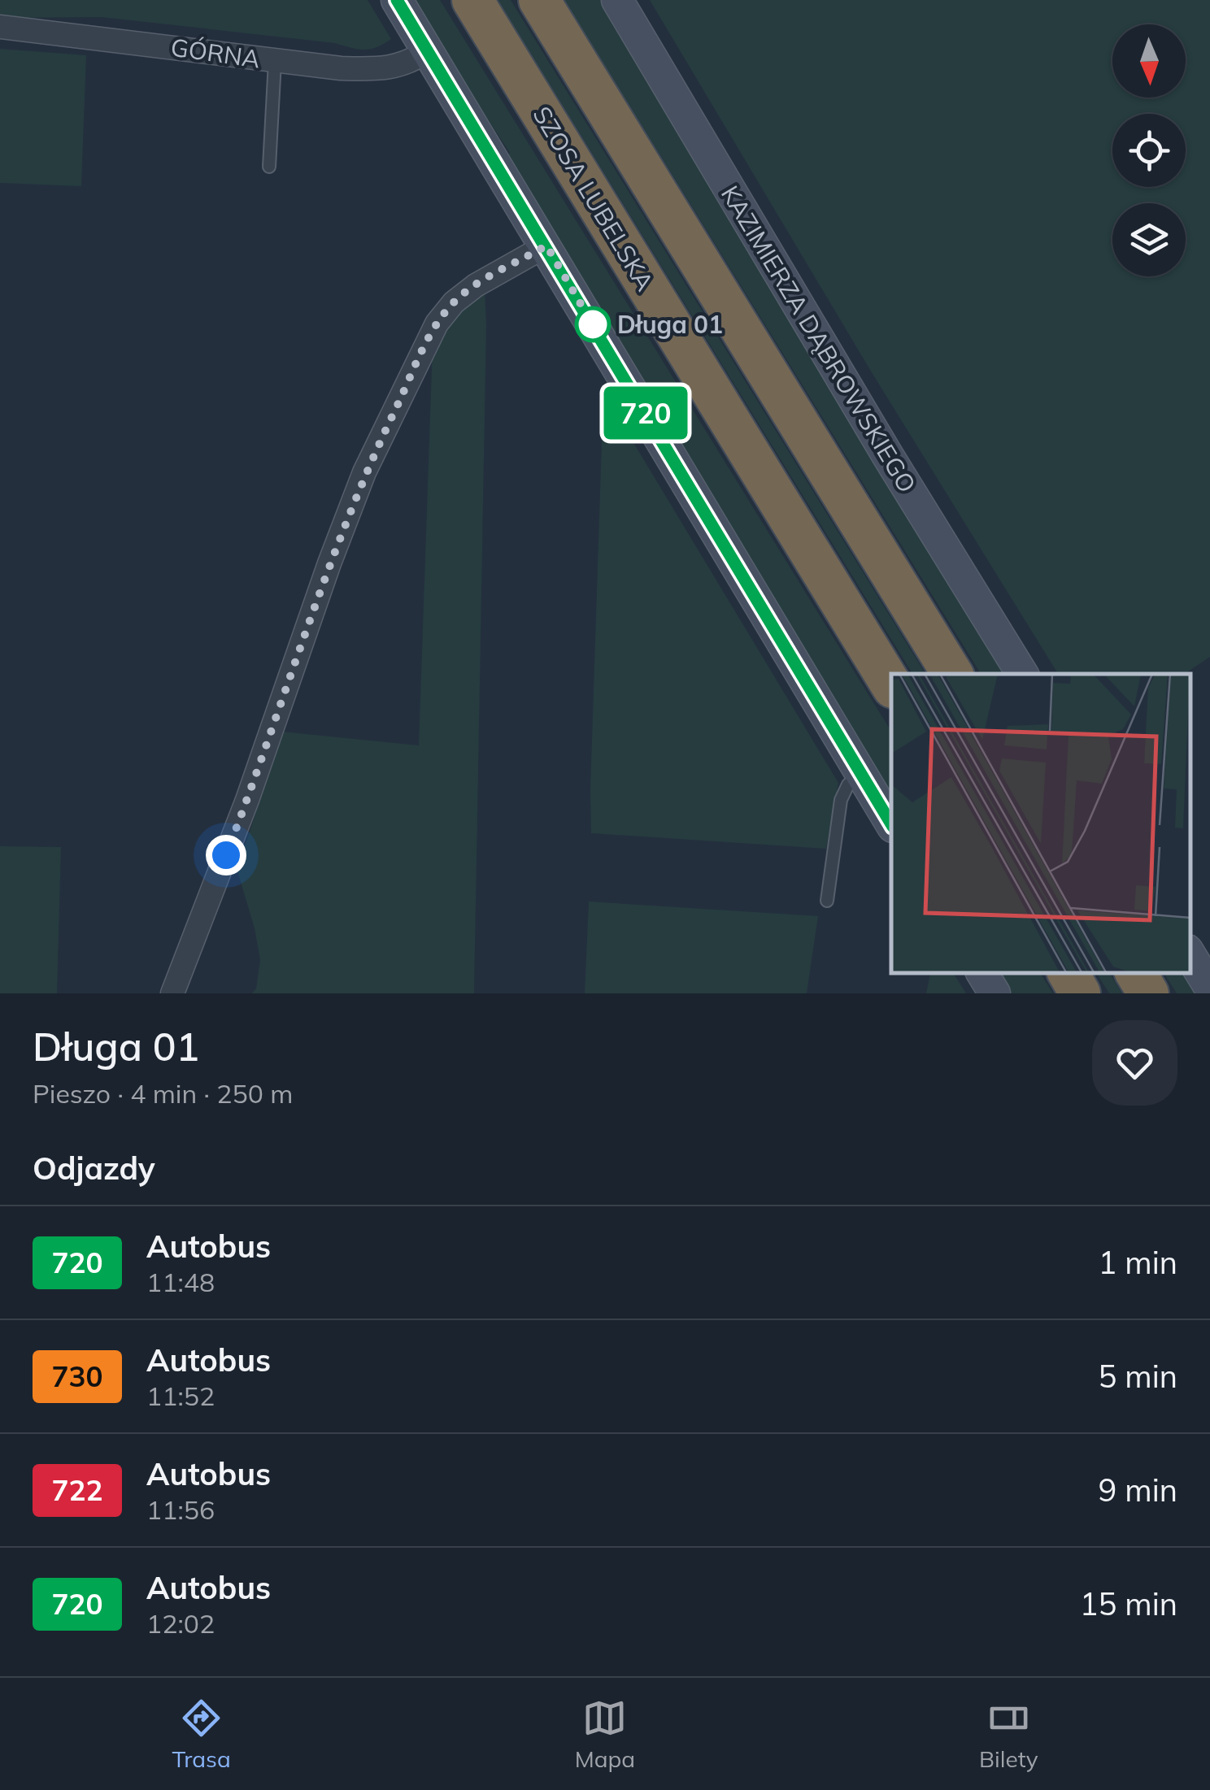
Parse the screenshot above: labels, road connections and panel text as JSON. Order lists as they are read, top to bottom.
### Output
{
  "streets": {
    "highway": ["SZOSA LUBELSKA"],
    "street": ["GÓRNA", "KAZIMIERZA DĄBROWSKIEGO"]
  },
  "places": ["Długa 01"],
  "lines": ["bus line 720"],
  "north": "bottom",
  "page": {
    "on_map": "720",
    "heading": [
      ["Długa 01", "Pieszo · 4 min · 250 m"],
      "Odjazdy"
    ],
    "list": [
      {
        "mark": "720",
        "name": "Autobus",
        "note": "11:48",
        "value": "1 min"
      },
      {
        "mark": "730",
        "name": "Autobus",
        "note": "11:52",
        "value": "5 min"
      },
      {
        "mark": "722",
        "name": "Autobus",
        "note": "11:56",
        "value": "9 min"
      },
      {
        "mark": "720",
        "name": "Autobus",
        "note": "12:02",
        "value": "15 min"
      }
    ],
    "tabs": ["Trasa", "Mapa", "Bilety"]
  }
}
